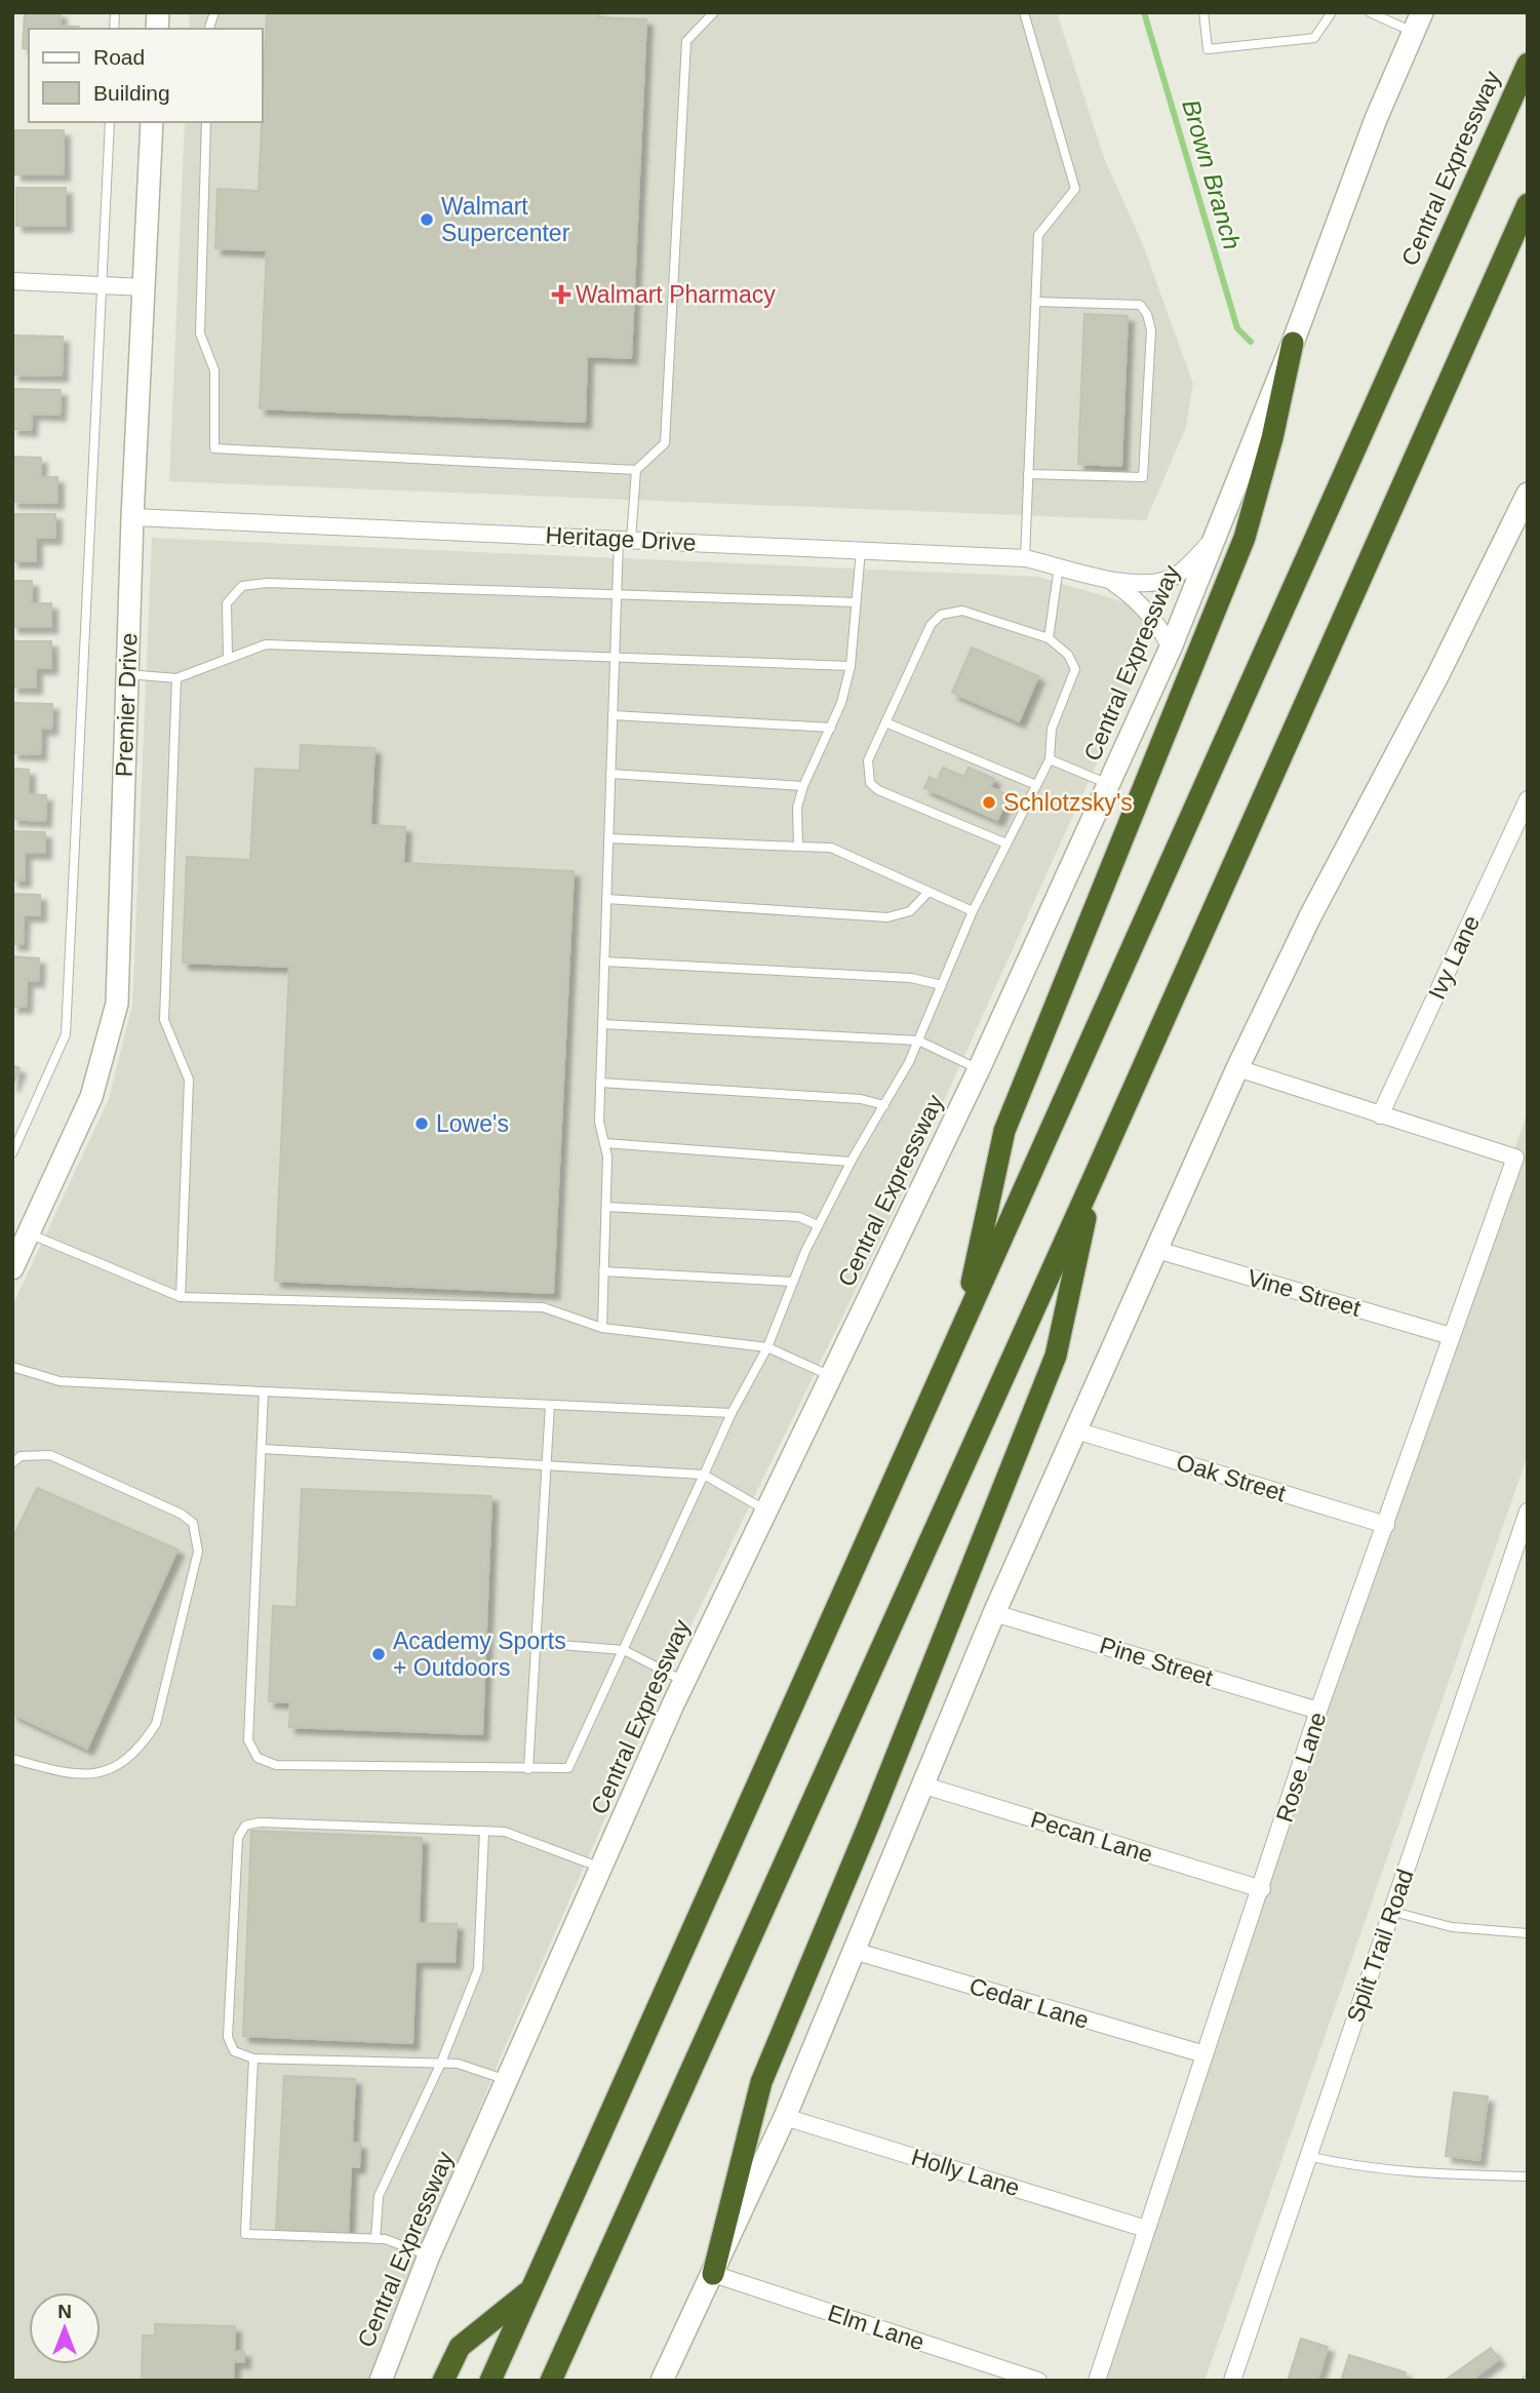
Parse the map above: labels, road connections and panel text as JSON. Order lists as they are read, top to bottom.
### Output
{
  "streets": {
    "highway": ["Central Expressway"],
    "main road": ["Premier Drive"],
    "street": [
      "Heritage Drive",
      "Ivy Lane",
      "Vine Street",
      "Oak Street",
      "Pine Street",
      "Rose Lane",
      "Pecan Lane",
      "Split Trail Road",
      "Cedar Lane",
      "Holly Lane",
      "Elm Lane"
    ]
  },
  "crossings": [
    ["Central Expressway", "Heritage Drive"],
    ["Heritage Drive", "Premier Drive"],
    ["Ivy Lane", "Rose Lane"],
    ["Vine Street", "Rose Lane"],
    ["Oak Street", "Rose Lane"],
    ["Pine Street", "Rose Lane"],
    ["Rose Lane", "Pecan Lane"],
    ["Rose Lane", "Cedar Lane"],
    ["Rose Lane", "Holly Lane"]
  ],
  "water": ["Brown Branch"],
  "places": {
    "other": [
      "Walmart Supercenter",
      "Schlotzsky's",
      "Lowe's",
      "Academy Sports + Outdoors"
    ],
    "health": ["Walmart Pharmacy"]
  },
  "legend": ["Road", "Building"],
  "north": "top"
}
